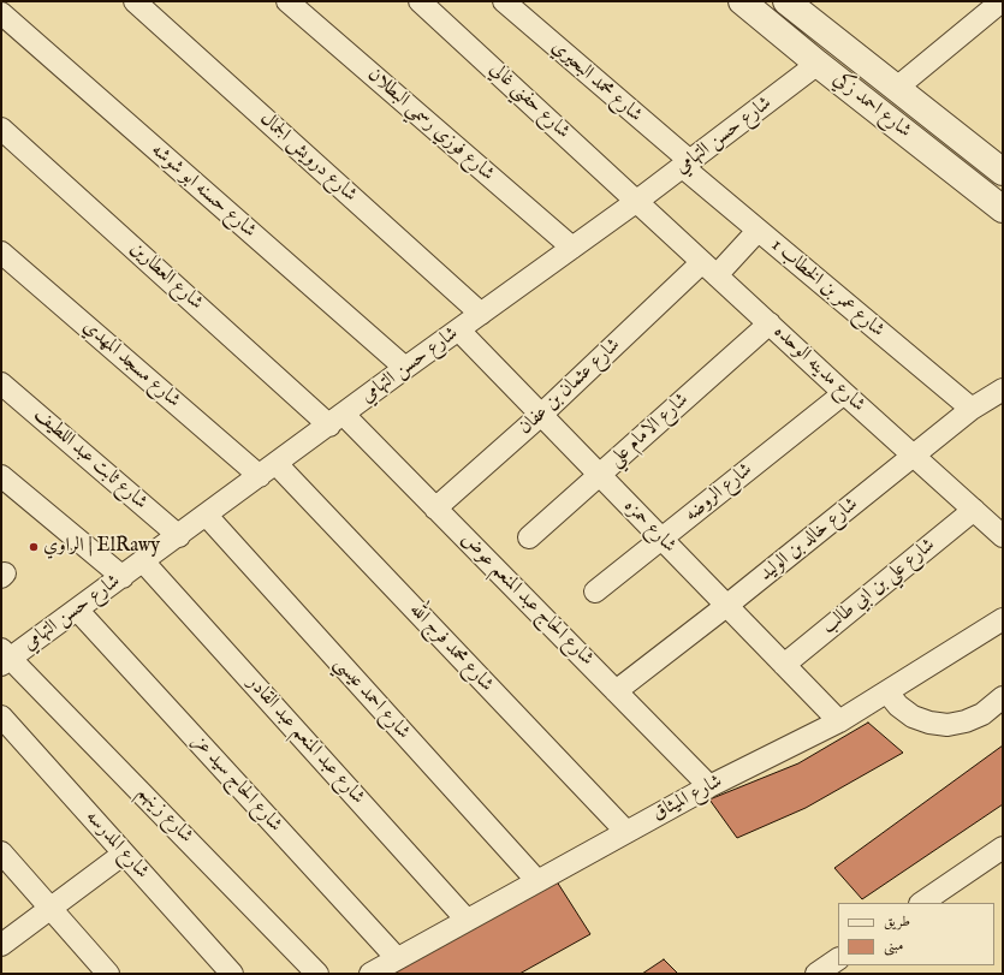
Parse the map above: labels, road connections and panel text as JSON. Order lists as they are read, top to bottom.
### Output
{
  "streets": {
    "street": [
      "شارع محمد البحيري",
      "شارع حفني غالي",
      "شارع احمد زكي",
      "شارع فوزي رسمي البطلان",
      "شارع حسن التهامي",
      "شارع درويش الجمال",
      "شارع حسنه ابو شوشه",
      "شارع العطارين",
      "شارع عمر بن الخطاب 1",
      "شارع مسجد المهدي",
      "شارع مدينه الوحده",
      "شارع عثمان بن عفان",
      "شارع الامام علي",
      "شارع ثابت عبد اللطيف",
      "شارع الروضه",
      "شارع حمزه",
      "شارع خالد بن الوليد",
      "شارع علي بن ابي طالب",
      "شارع الحاج عبد المنعم عوض",
      "شارع محمد فرج الله",
      "شارع احمد عيسي",
      "شارع عبد المنعم عبد القادر",
      "شارع الحاج سيد عز",
      "شارع الميثاق",
      "شارع زينهم",
      "شارع المدرسه"
    ]
  },
  "crossings": [
    ["شارع محمد البحيري", "شارع حسن التهامي"],
    ["شارع محمد البحيري", "شارع عمر بن الخطاب 1"],
    ["شارع حفني غالي", "شارع حسن التهامي"],
    ["شارع حفني غالي", "شارع مدينه الوحده"],
    ["شارع احمد زكي", "شارع حسن التهامي"],
    ["شارع فوزي رسمي البطلان", "شارع حسن التهامي"],
    ["شارع حسن التهامي", "شارع درويش الجمال"],
    ["شارع حسن التهامي", "شارع حسنه ابو شوشه"],
    ["شارع حسن التهامي", "شارع العطارين"],
    ["شارع حسن التهامي", "شارع عمر بن الخطاب 1"],
    ["شارع حسن التهامي", "شارع مسجد المهدي"],
    ["شارع حسن التهامي", "شارع مدينه الوحده"],
    ["شارع حسن التهامي", "شارع ثابت عبد اللطيف"],
    ["شارع حسن التهامي", "شارع حمزه"],
    ["شارع حسن التهامي", "شارع الحاج عبد المنعم عوض"],
    ["شارع حسن التهامي", "شارع محمد فرج الله"],
    ["شارع حسن التهامي", "شارع احمد عيسي"],
    ["شارع حسن التهامي", "شارع عبد المنعم عبد القادر"],
    ["شارع حسن التهامي", "شارع الحاج سيد عز"],
    ["شارع حسن التهامي", "شارع زينهم"],
    ["شارع العطارين", "شارع الحاج عبد المنعم عوض"],
    ["شارع عمر بن الخطاب 1", "شارع عثمان بن عفان"],
    ["شارع عمر بن الخطاب 1", "شارع خالد بن الوليد"],
    ["شارع مسجد المهدي", "شارع محمد فرج الله"],
    ["شارع مدينه الوحده", "شارع عثمان بن عفان"],
    ["شارع مدينه الوحده", "شارع الامام علي"],
    ["شارع مدينه الوحده", "شارع الروضه"],
    ["شارع مدينه الوحده", "شارع خالد بن الوليد"],
    ["شارع مدينه الوحده", "شارع علي بن ابي طالب"],
    ["شارع عثمان بن عفان", "شارع حمزه"],
    ["شارع عثمان بن عفان", "شارع الحاج عبد المنعم عوض"],
    ["شارع الامام علي", "شارع حمزه"],
    ["شارع الروضه", "شارع حمزه"],
    ["شارع حمزه", "شارع خالد بن الوليد"],
    ["شارع حمزه", "شارع علي بن ابي طالب"],
    ["شارع حمزه", "شارع الميثاق"],
    ["شارع خالد بن الوليد", "شارع الحاج عبد المنعم عوض"],
    ["شارع الحاج عبد المنعم عوض", "شارع الميثاق"],
    ["شارع محمد فرج الله", "شارع الميثاق"],
    ["شارع احمد عيسي", "شارع الميثاق"],
    ["شارع عبد المنعم عبد القادر", "شارع الميثاق"],
    ["شارع الحاج سيد عز", "شارع الميثاق"]
  ],
  "places": ["الراوي | ElRawy"],
  "legend": ["طريق", "مبنى"]
}
